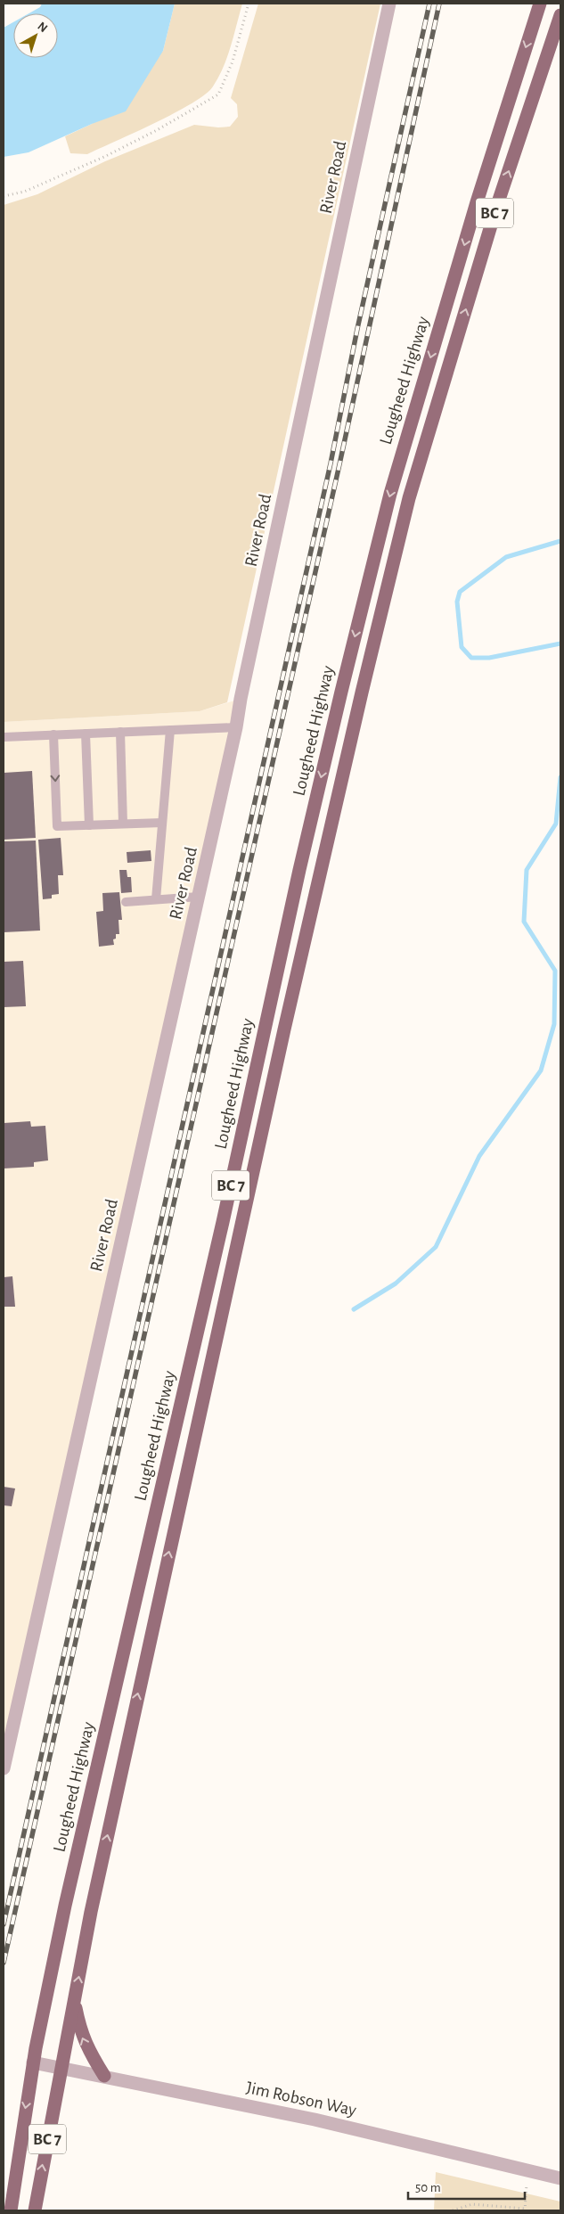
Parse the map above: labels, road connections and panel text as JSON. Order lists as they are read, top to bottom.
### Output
{
  "streets": {
    "highway": ["BC 7", "Lougheed Highway"],
    "street": ["River Road", "Jim Robson Way"]
  },
  "crossings": [
    ["Lougheed Highway", "Jim Robson Way"]
  ],
  "scale_bar": "50 m",
  "north": "top right"
}
